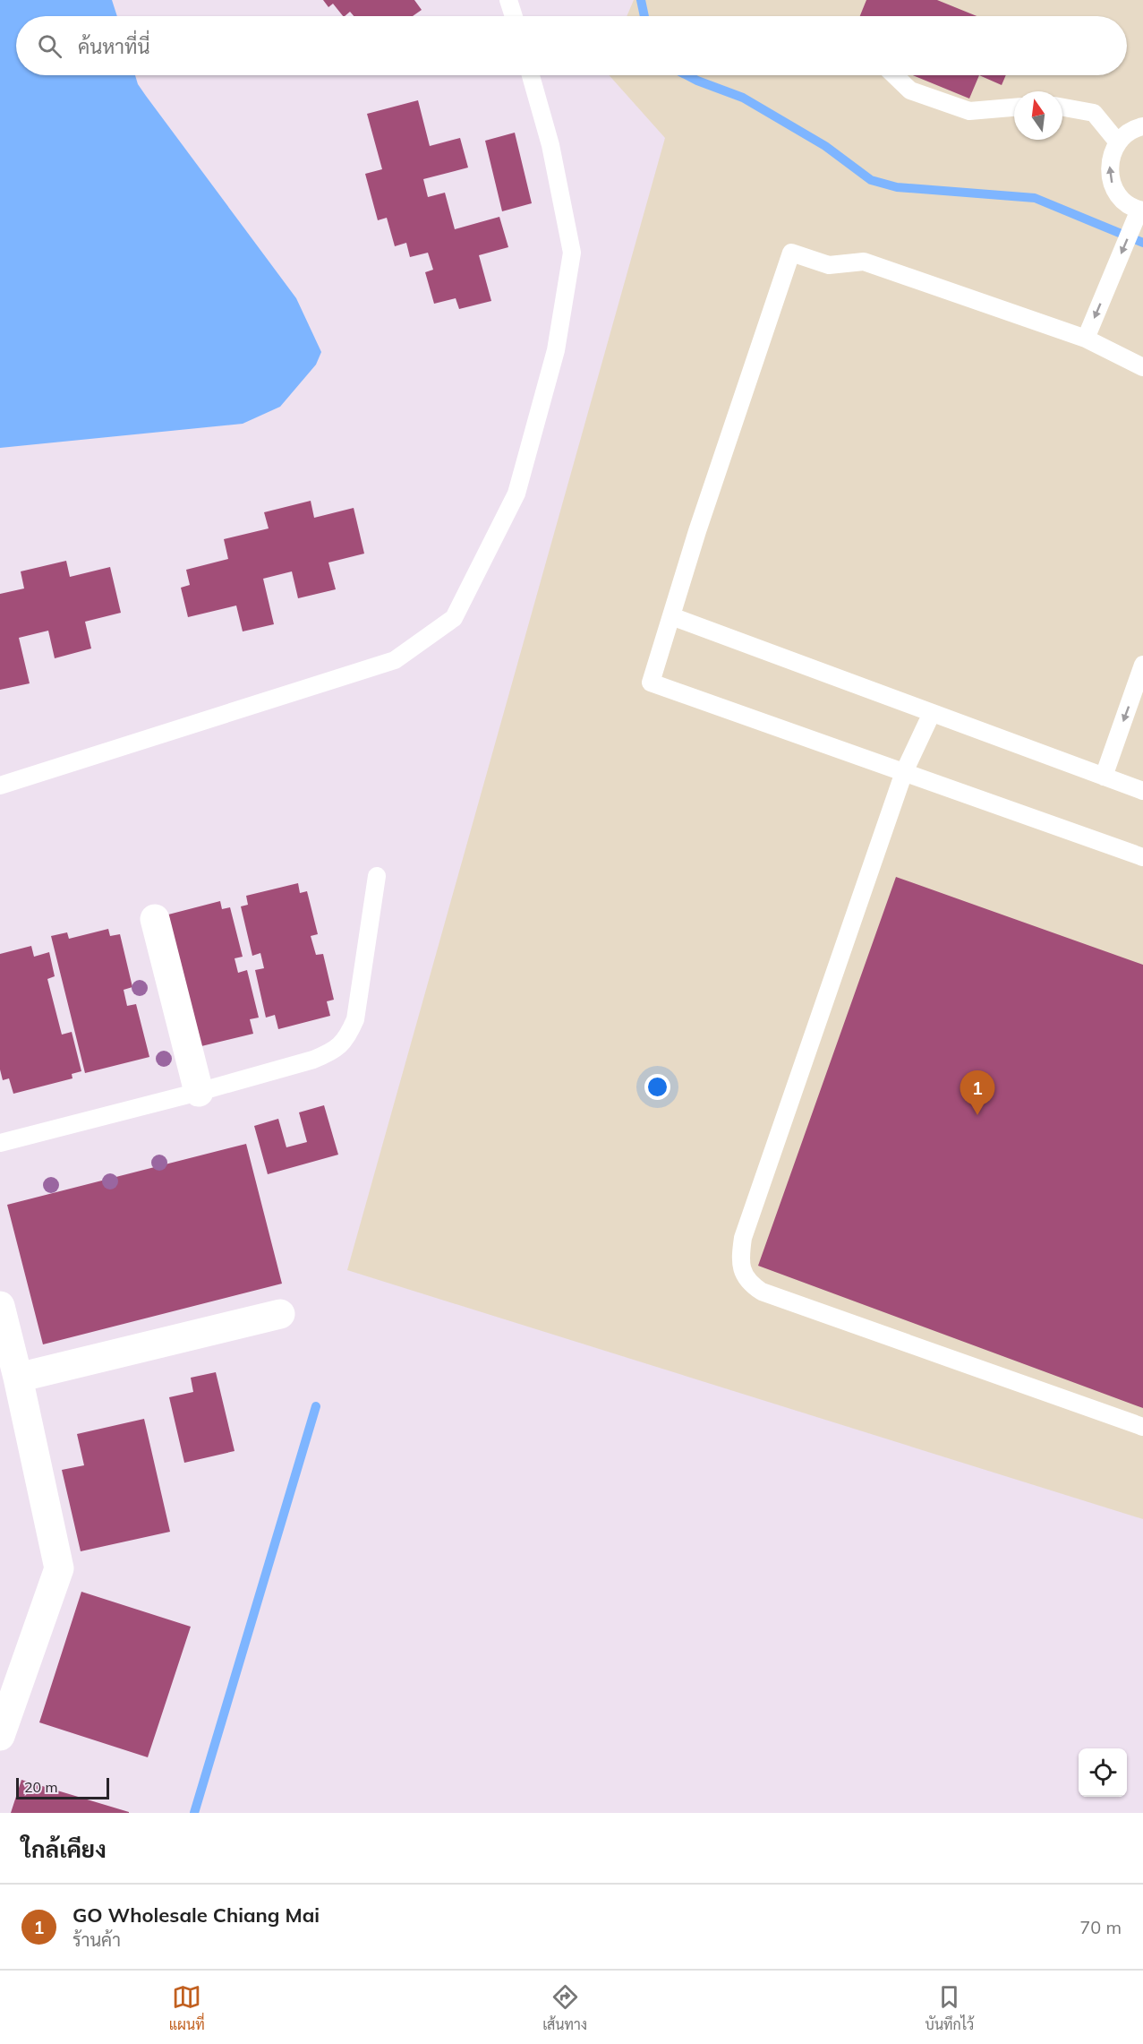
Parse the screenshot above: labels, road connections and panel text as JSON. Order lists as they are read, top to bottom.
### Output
{
  "scale_bar": "20 m",
  "north": "top",
  "page": {
    "search": "ค้นหาที่นี่",
    "pins": "1",
    "scale": "20 m",
    "heading": "ใกล้เคียง",
    "list": [
      {
        "mark": "1",
        "name": "GO Wholesale Chiang Mai",
        "note": "ร้านค้า",
        "value": "70 m"
      }
    ],
    "nav": ["แผนที่", "เส้นทาง", "บันทึกไว้"]
  }
}
